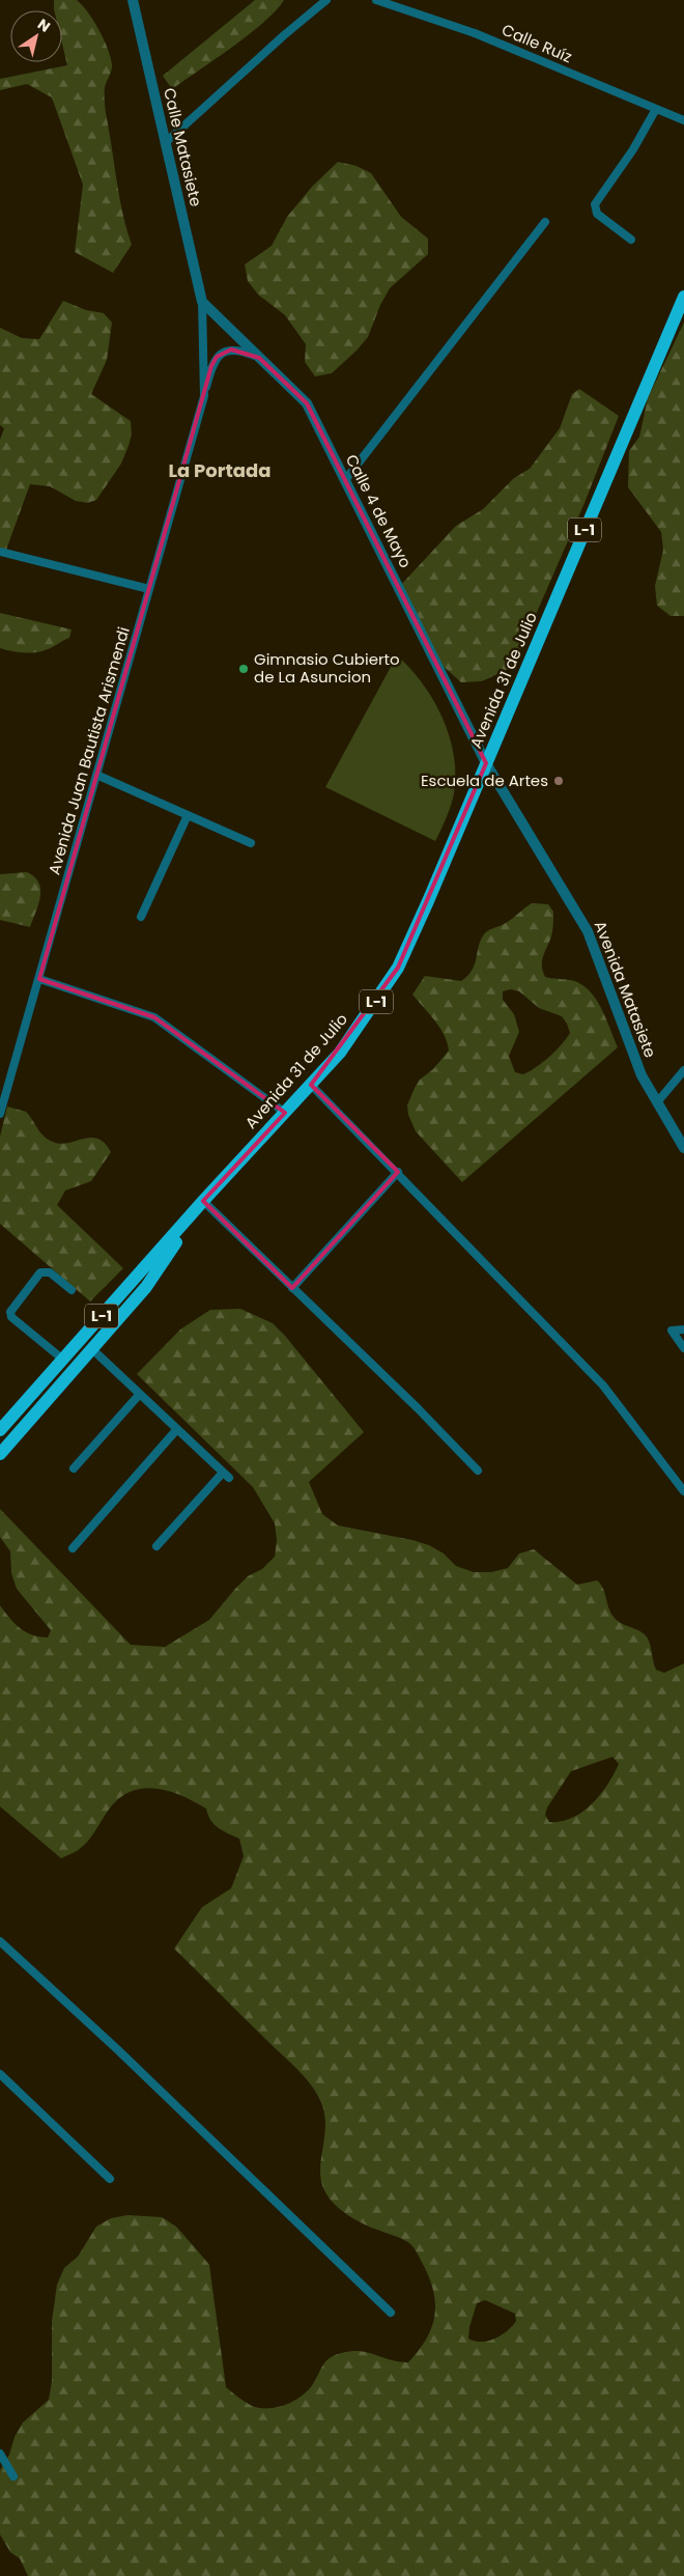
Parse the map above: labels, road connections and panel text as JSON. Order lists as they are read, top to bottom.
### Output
{
  "streets": {
    "main road": ["L-1", "Avenida 31 de Julio"],
    "street": [
      "Calle Ruíz",
      "Calle Matasiete",
      "Calle 4 de Mayo",
      "Avenida Juan Bautista Arismendi",
      "Avenida Matasiete"
    ]
  },
  "crossings": [
    ["Calle Matasiete", "Calle 4 de Mayo"],
    ["Calle Matasiete", "Avenida Juan Bautista Arismendi"],
    ["Calle 4 de Mayo", "Avenida 31 de Julio"],
    ["Calle 4 de Mayo", "Avenida Juan Bautista Arismendi"],
    ["Calle 4 de Mayo", "Avenida Matasiete"],
    ["L-1", "Avenida 31 de Julio"],
    ["Avenida 31 de Julio", "Avenida Matasiete"]
  ],
  "districts": ["La Portada"],
  "places": ["Gimnasio Cubierto de La Asuncion", "Escuela de Artes"],
  "north": "top right"
}
